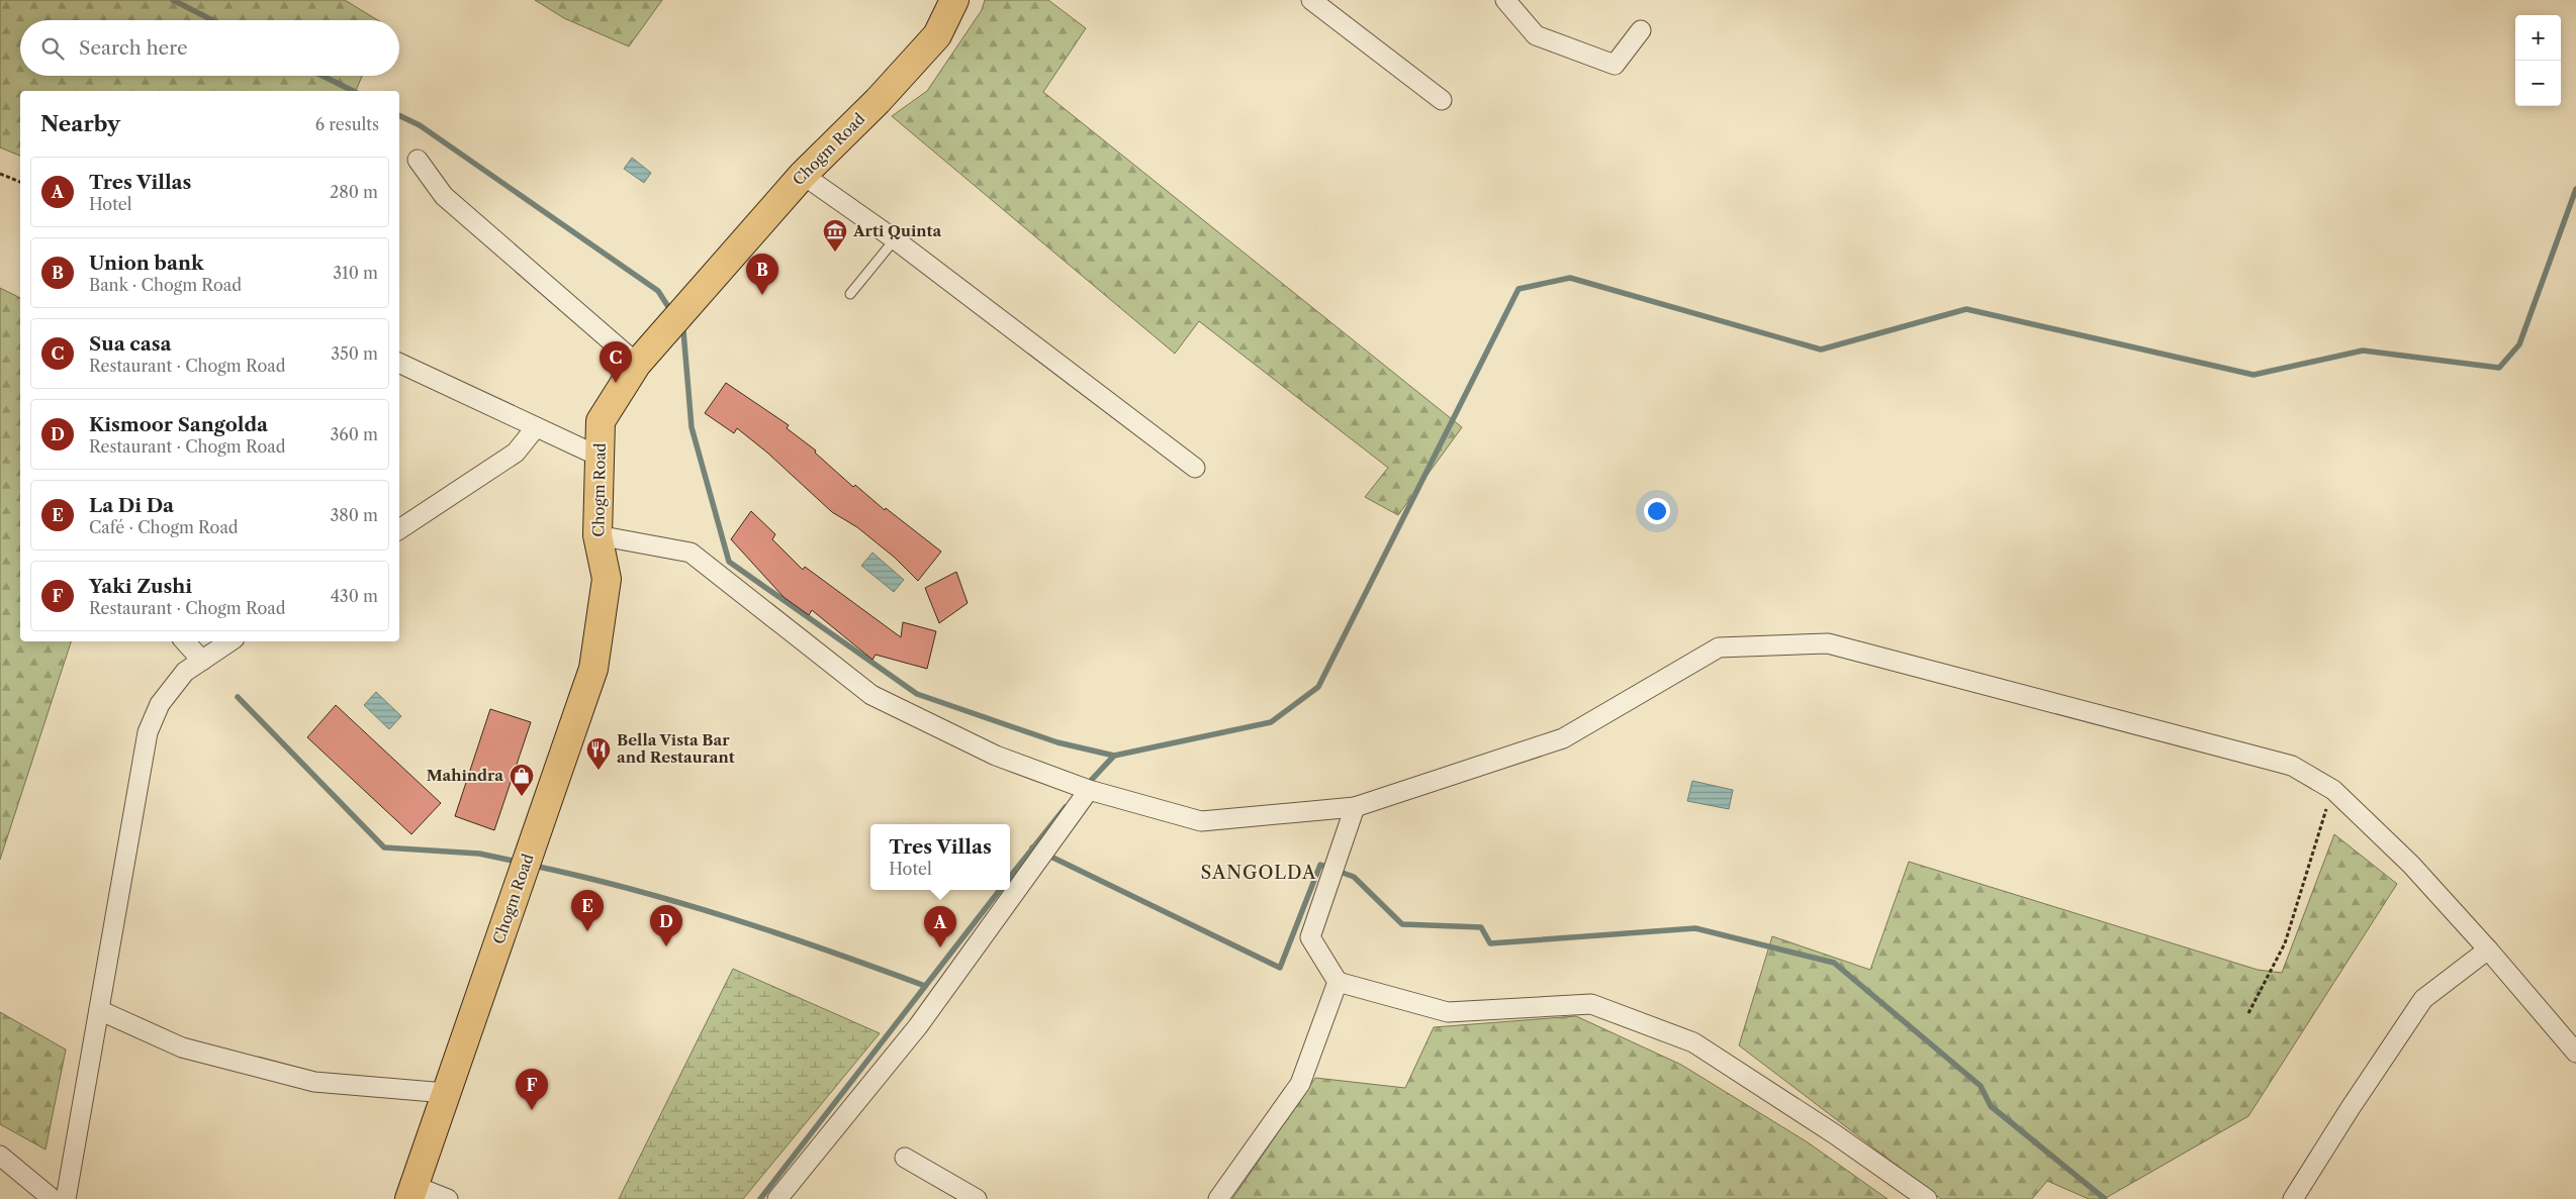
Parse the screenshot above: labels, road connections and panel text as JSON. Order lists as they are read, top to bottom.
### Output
{
  "streets": {
    "main road": ["Chogm Road"]
  },
  "districts": ["SANGOLDA"],
  "places": {
    "museum": ["Arti Quinta"],
    "restaurant": ["Bella Vista Bar and Restaurant"],
    "shop": ["Mahindra"]
  },
  "page": {
    "map_buttons": ["+", "−"],
    "search": "Search here",
    "heading": ["Nearby", "6 results"],
    "list": [
      {
        "mark": "A",
        "name": "Tres Villas",
        "note": "Hotel",
        "value": "280 m"
      },
      {
        "mark": "B",
        "name": "Union bank",
        "note": "Bank · Chogm Road",
        "value": "310 m"
      },
      {
        "mark": "C",
        "name": "Sua casa",
        "note": "Restaurant · Chogm Road",
        "value": "350 m"
      },
      {
        "mark": "D",
        "name": "Kismoor Sangolda",
        "note": "Restaurant · Chogm Road",
        "value": "360 m"
      },
      {
        "mark": "E",
        "name": "La Di Da",
        "note": "Café · Chogm Road",
        "value": "380 m"
      },
      {
        "mark": "F",
        "name": "Yaki Zushi",
        "note": "Restaurant · Chogm Road",
        "value": "430 m"
      }
    ],
    "pins": [
      "B",
      "C",
      "E",
      "D",
      "A",
      "F"
    ],
    "popup": ["Tres Villas", "Hotel"]
  }
}
